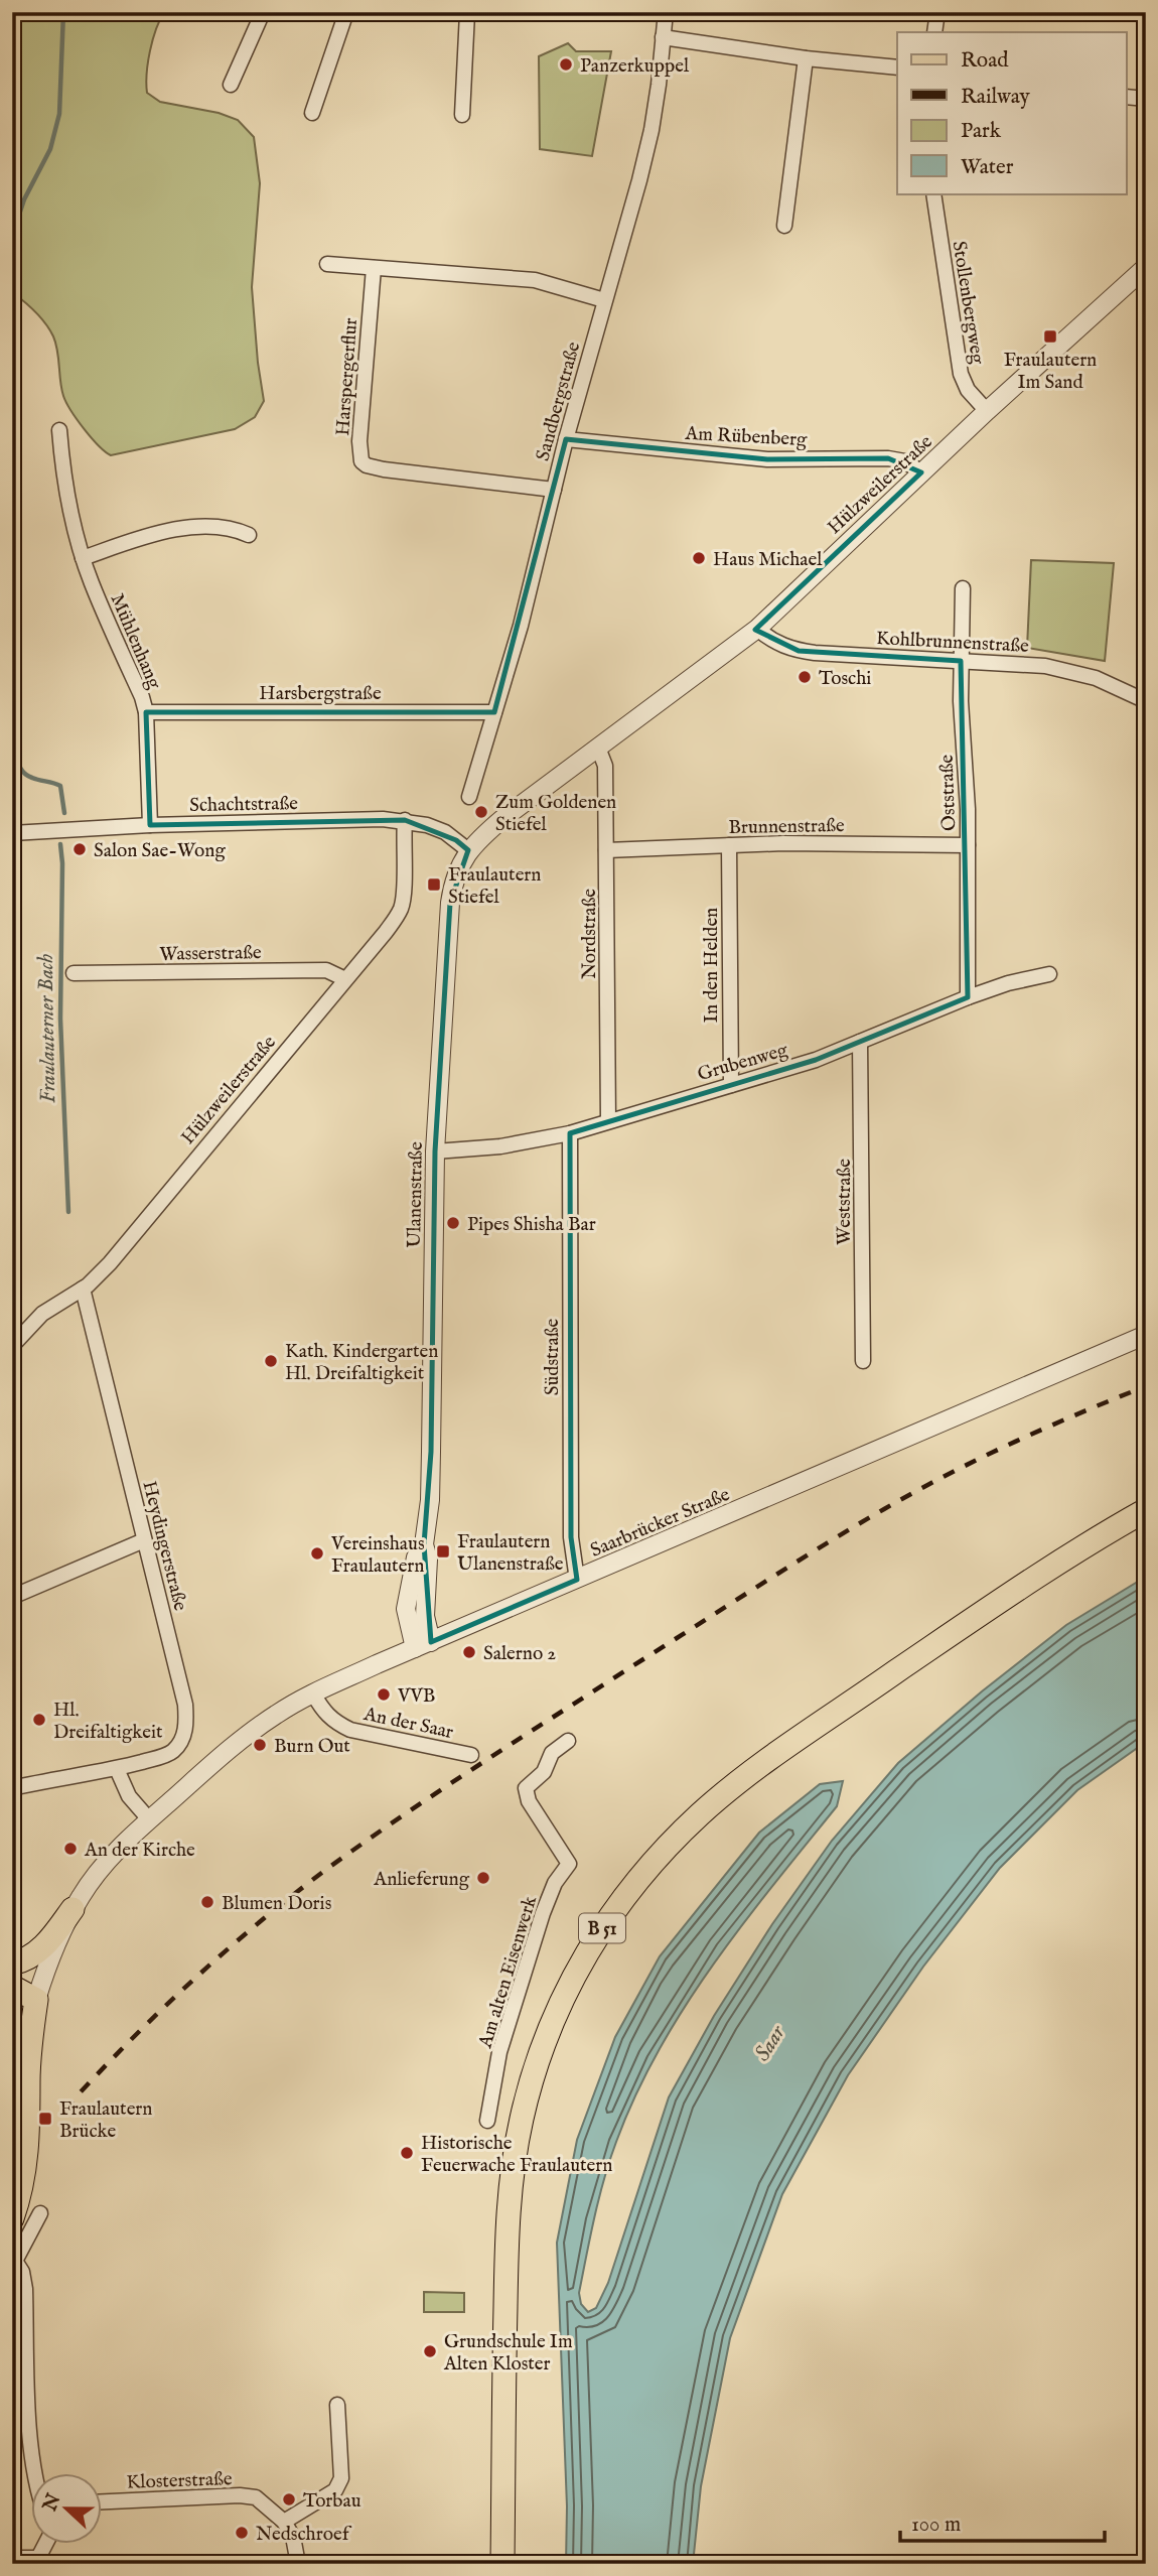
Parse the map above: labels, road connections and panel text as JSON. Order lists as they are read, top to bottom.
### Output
{
  "streets": {
    "main road": ["B 51"],
    "street": [
      "Stollenbergweg",
      "Harspergerflur",
      "Sandbergstraße",
      "Am Rübenberg",
      "Hülzweilerstraße",
      "Mühlenhang",
      "Kohlbrunnenstraße",
      "Harsbergstraße",
      "Oststraße",
      "Schachtstraße",
      "Brunnenstraße",
      "Nordstraße",
      "Wasserstraße",
      "In den Helden",
      "Grubenweg",
      "Ulanenstraße",
      "Weststraße",
      "Südstraße",
      "Saarbrücker Straße",
      "Heydingerstraße",
      "An der Saar",
      "Am alten Eisenwerk",
      "Klosterstraße"
    ]
  },
  "crossings": [
    ["Stollenbergweg", "Hülzweilerstraße"],
    ["Harspergerflur", "Sandbergstraße"],
    ["Sandbergstraße", "Am Rübenberg"],
    ["Sandbergstraße", "Harsbergstraße"],
    ["Am Rübenberg", "Hülzweilerstraße"],
    ["Hülzweilerstraße", "Kohlbrunnenstraße"],
    ["Hülzweilerstraße", "Schachtstraße"],
    ["Hülzweilerstraße", "Nordstraße"],
    ["Hülzweilerstraße", "Wasserstraße"],
    ["Hülzweilerstraße", "Ulanenstraße"],
    ["Hülzweilerstraße", "Heydingerstraße"],
    ["Mühlenhang", "Harsbergstraße"],
    ["Mühlenhang", "Schachtstraße"],
    ["Kohlbrunnenstraße", "Oststraße"],
    ["Oststraße", "Brunnenstraße"],
    ["Oststraße", "Grubenweg"],
    ["Schachtstraße", "Ulanenstraße"],
    ["Brunnenstraße", "Nordstraße"],
    ["Brunnenstraße", "In den Helden"],
    ["Nordstraße", "Grubenweg"],
    ["In den Helden", "Grubenweg"],
    ["Grubenweg", "Ulanenstraße"],
    ["Grubenweg", "Weststraße"],
    ["Grubenweg", "Südstraße"],
    ["Ulanenstraße", "Saarbrücker Straße"],
    ["Südstraße", "Saarbrücker Straße"],
    ["Saarbrücker Straße", "An der Saar"]
  ],
  "water": ["Fraulauterner Bach", "Saar"],
  "places": {
    "other": [
      "Panzerkuppel",
      "Haus Michael",
      "Toschi",
      "Zum Goldenen Stiefel",
      "Salon Sae-Wong",
      "Pipes Shisha Bar",
      "Kath. Kindergarten Hl. Dreifaltigkeit",
      "Vereinshaus Fraulautern",
      "Salerno 2",
      "VVB",
      "Hl. Dreifaltigkeit",
      "Burn Out",
      "An der Kirche",
      "Anlieferung",
      "Blumen Doris",
      "Historische Feuerwache Fraulautern",
      "Grundschule Im Alten Kloster",
      "Torbau",
      "Nedschroef"
    ],
    "transit": [
      "Fraulautern Im Sand",
      "Fraulautern Stiefel",
      "Fraulautern Ulanenstraße",
      "Fraulautern Brücke"
    ]
  },
  "legend": [
    "Road",
    "Railway",
    "Park",
    "Water"
  ],
  "scale_bar": "100 m",
  "north": "left"
}
